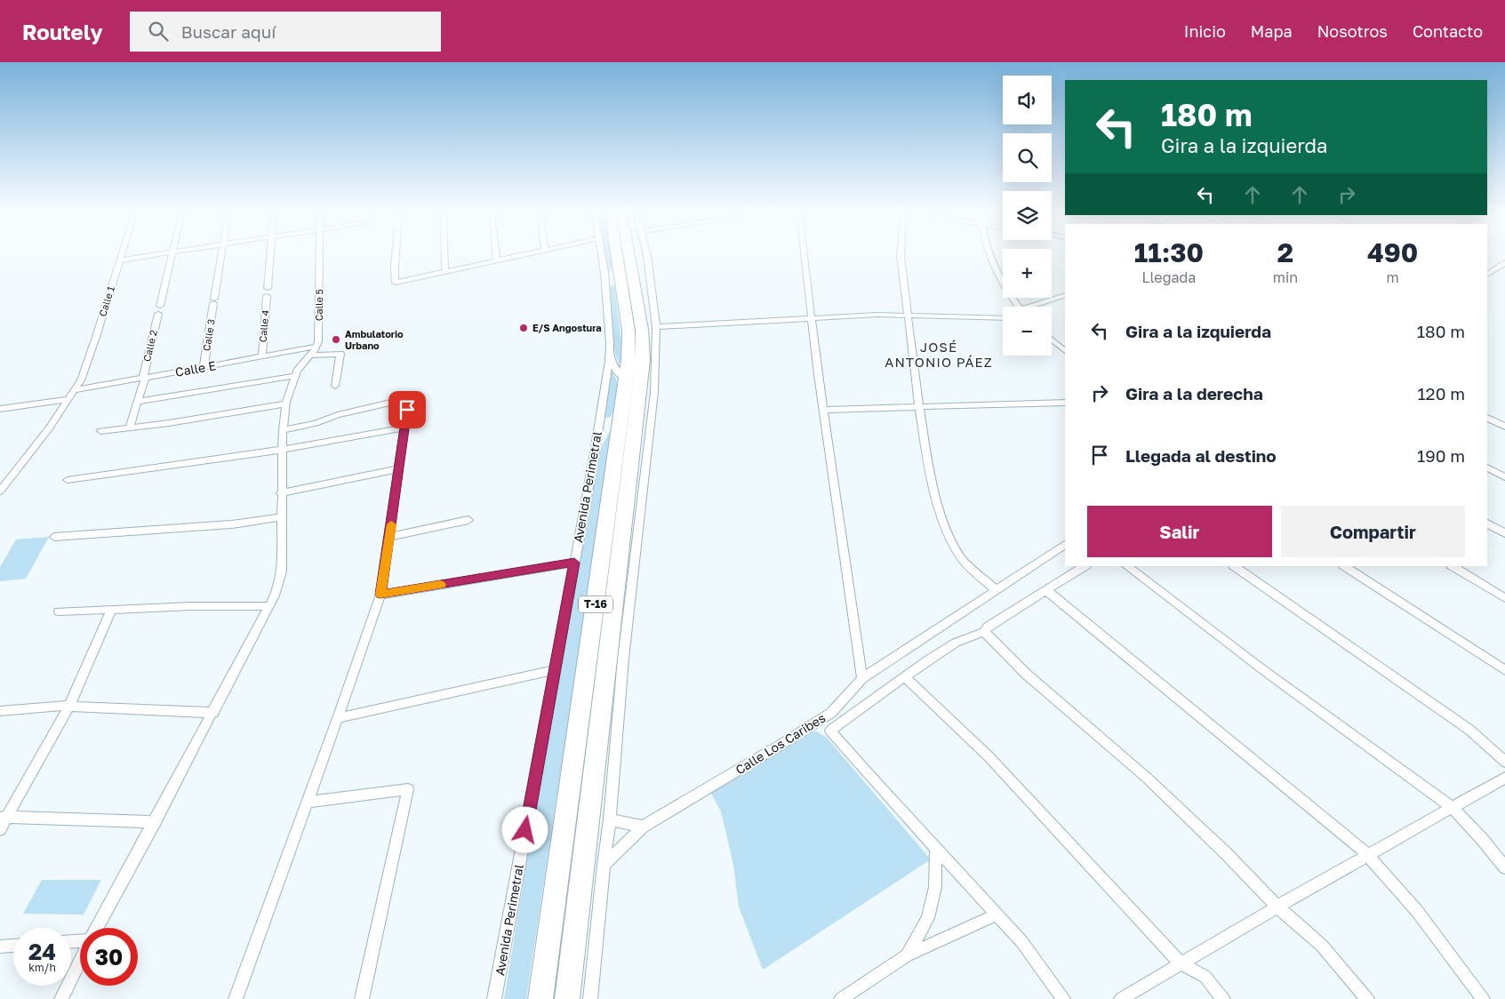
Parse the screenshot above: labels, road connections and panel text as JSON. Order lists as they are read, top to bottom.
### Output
{
  "streets": {
    "highway": ["Avenida Perimetral", "T-16"],
    "street": [
      "Calle 1",
      "Calle 5",
      "Calle 4",
      "Calle 3",
      "Calle 2",
      "Calle E",
      "Calle Los Caribes"
    ]
  },
  "crossings": [
    ["Calle 1", "Calle E"],
    ["Calle 5", "Calle E"],
    ["Calle 4", "Calle E"],
    ["Calle 3", "Calle E"],
    ["Calle 2", "Calle E"]
  ],
  "districts": ["JOSÉ ANTONIO PÁEZ"],
  "places": ["E/S Angostura", "Ambulatorio Urbano"],
  "page": {
    "header": "Routely",
    "search": "Buscar aquí",
    "nav": [
      "Inicio",
      "Mapa",
      "Nosotros",
      "Contacto"
    ],
    "map_buttons": ["+", "−"],
    "turn": ["180 m", "Gira a la izquierda"],
    "eta": [
      "11:30",
      "Llegada",
      "2",
      "min",
      "490",
      "m"
    ],
    "list": [
      {
        "name": "Gira a la izquierda",
        "value": "180 m"
      },
      {
        "name": "Gira a la derecha",
        "value": "120 m"
      },
      {
        "name": "Llegada al destino",
        "value": "190 m"
      }
    ],
    "buttons": ["Salir", "Compartir"],
    "speed": "24 km/h",
    "limit": "30"
  }
}
